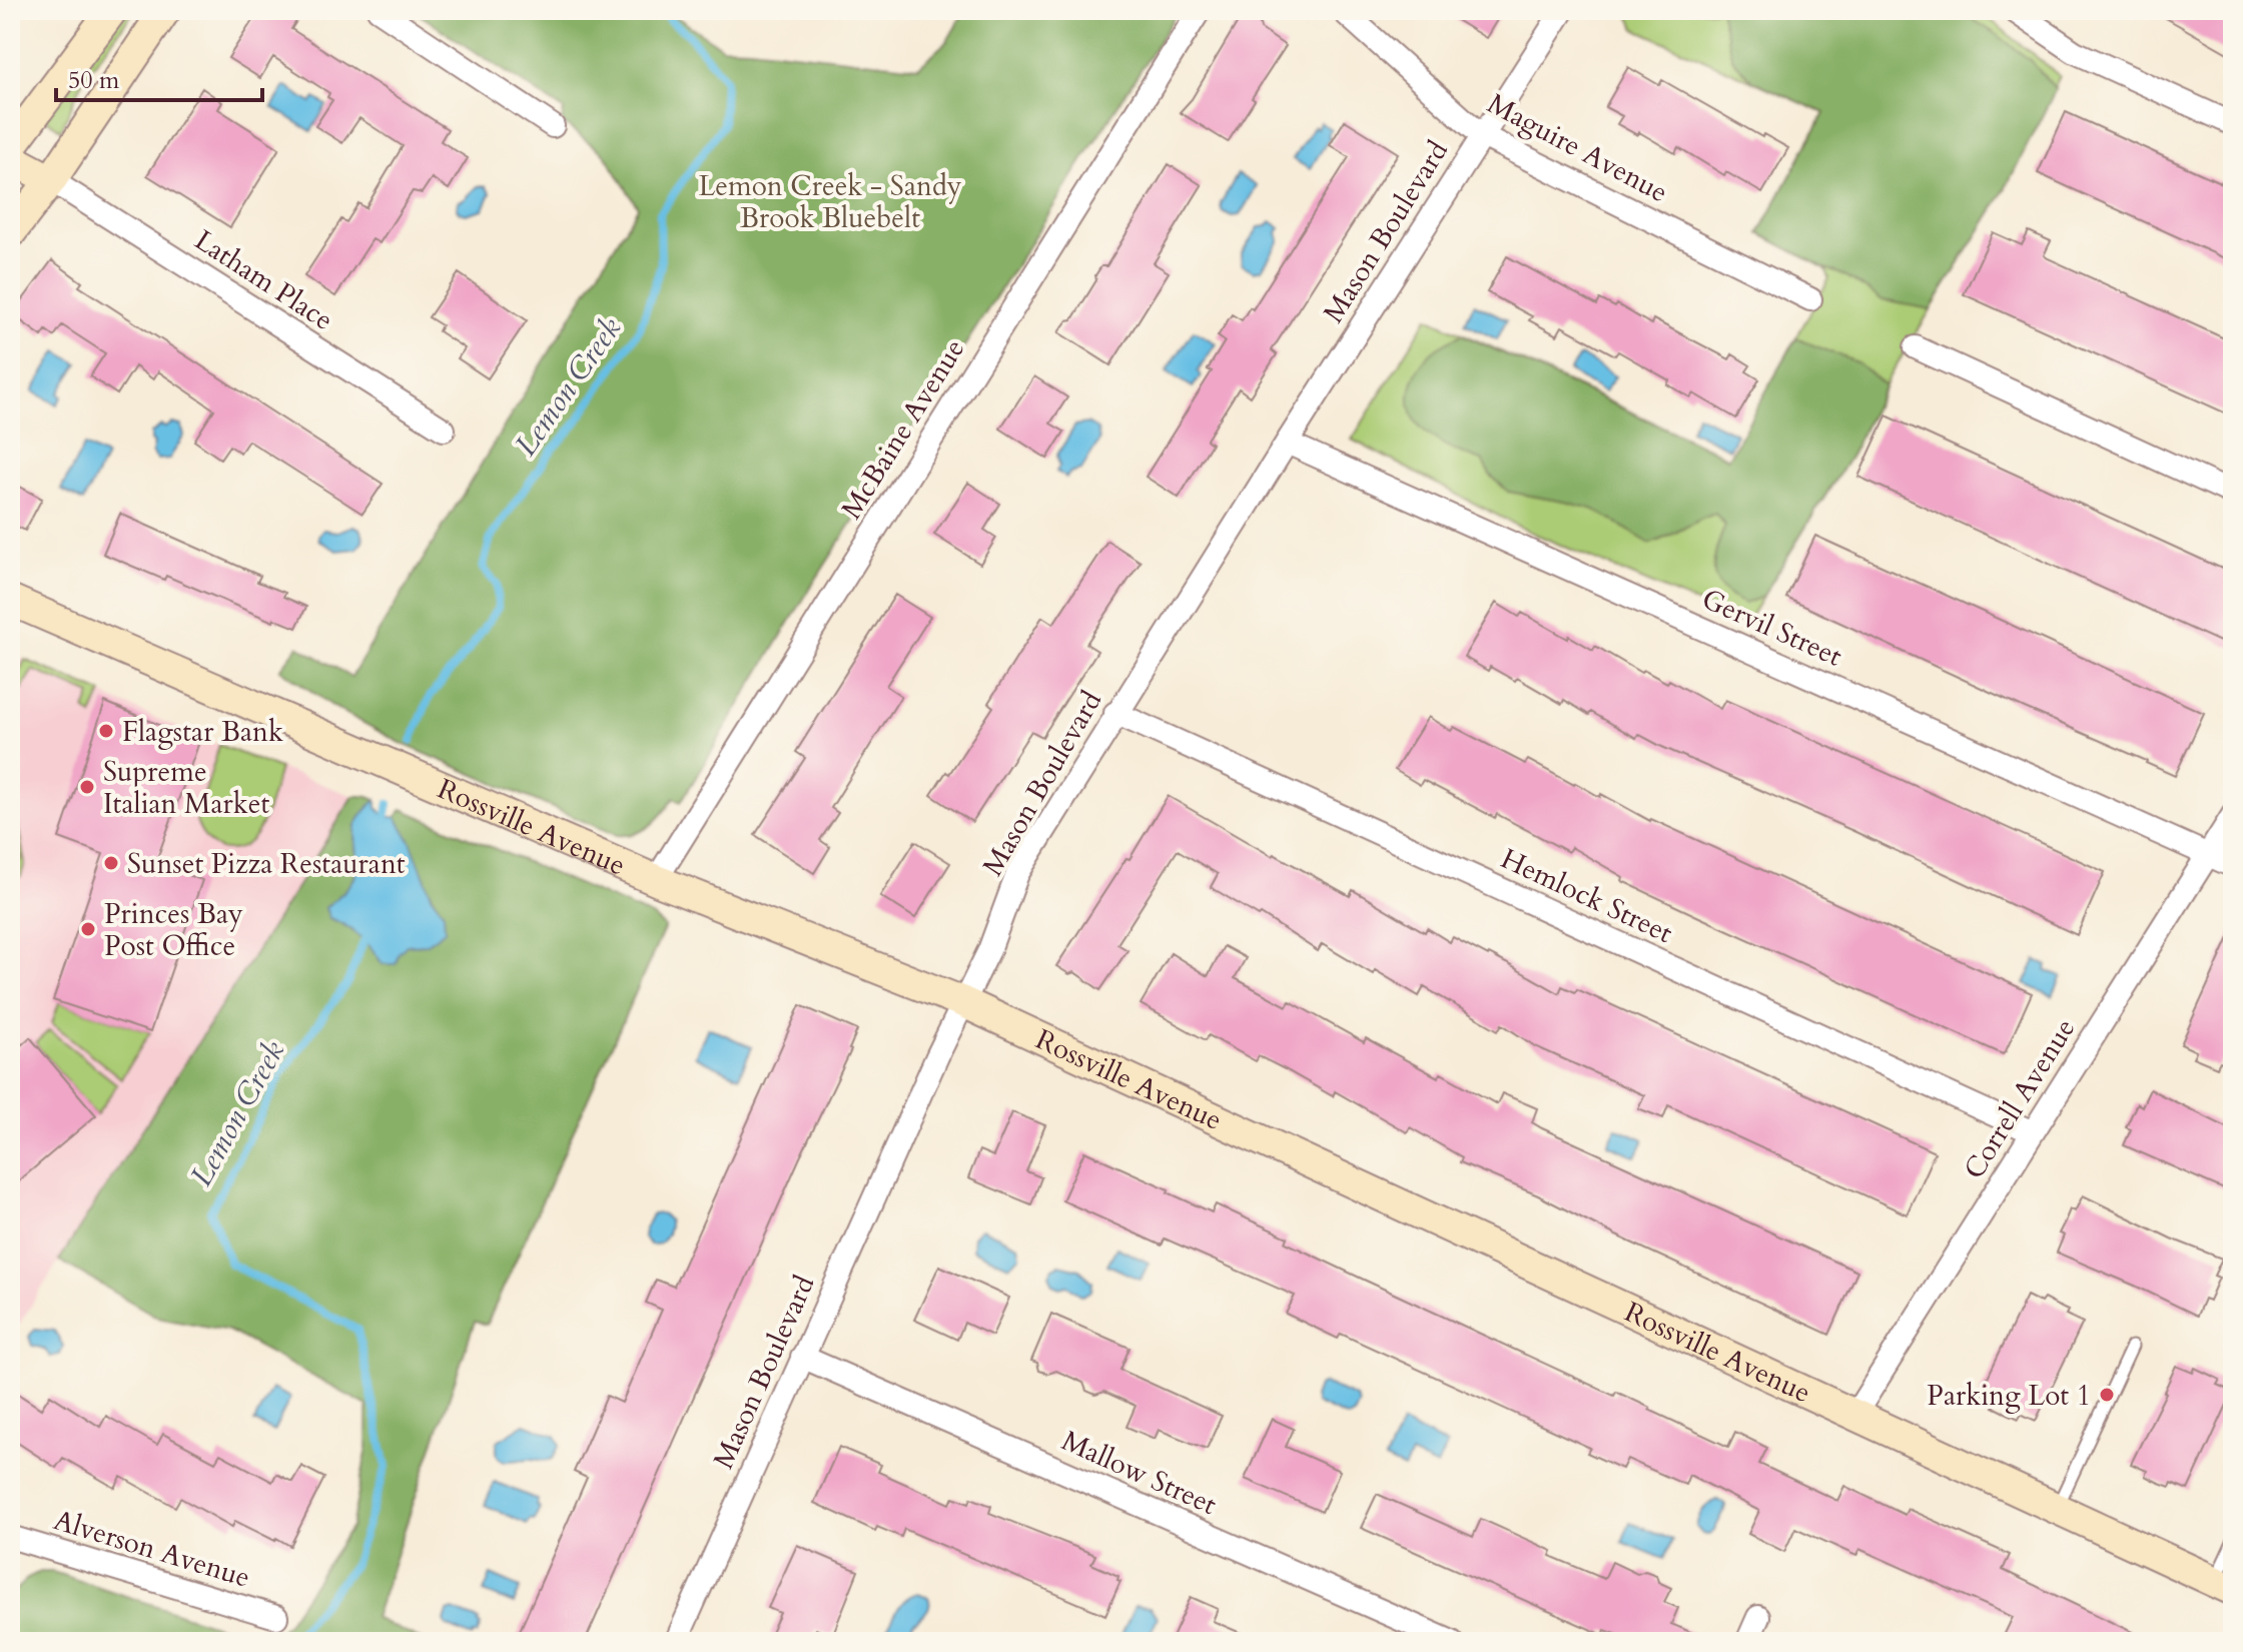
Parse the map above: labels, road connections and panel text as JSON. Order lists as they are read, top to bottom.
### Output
{
  "streets": {
    "street": [
      "Maguire Avenue",
      "Mason Boulevard",
      "Latham Place",
      "McBaine Avenue",
      "Gervil Street",
      "Rossville Avenue",
      "Hemlock Street",
      "Correll Avenue",
      "Mallow Street",
      "Alverson Avenue"
    ]
  },
  "crossings": [
    ["Maguire Avenue", "Mason Boulevard"],
    ["Mason Boulevard", "Gervil Street"],
    ["Mason Boulevard", "Rossville Avenue"],
    ["Mason Boulevard", "Hemlock Street"],
    ["Mason Boulevard", "Mallow Street"],
    ["McBaine Avenue", "Rossville Avenue"],
    ["Gervil Street", "Correll Avenue"],
    ["Rossville Avenue", "Correll Avenue"],
    ["Hemlock Street", "Correll Avenue"]
  ],
  "water": ["Lemon Creek"],
  "parks": ["Lemon Creek - Sandy Brook Bluebelt"],
  "places": [
    "Flagstar Bank",
    "Supreme Italian Market",
    "Sunset Pizza Restaurant",
    "Princes Bay Post Office",
    "Parking Lot 1"
  ],
  "scale_bar": "50 m"
}
